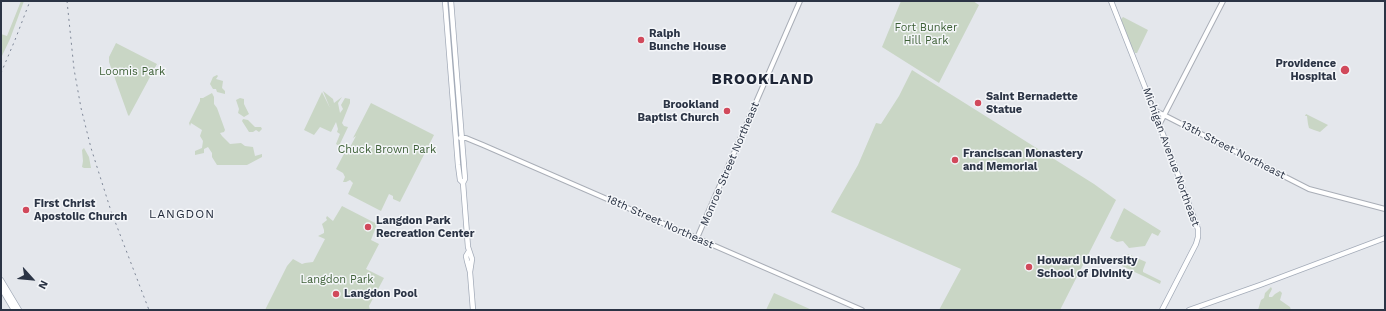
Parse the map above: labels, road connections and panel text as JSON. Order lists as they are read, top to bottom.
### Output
{
  "streets": {
    "main road": [
      "13th Street Northeast",
      "Michigan Avenue Northeast",
      "Monroe Street Northeast",
      "18th Street Northeast"
    ]
  },
  "crossings": [
    ["13th Street Northeast", "Michigan Avenue Northeast"],
    ["Monroe Street Northeast", "18th Street Northeast"]
  ],
  "districts": ["BROOKLAND", "LANGDON"],
  "parks": [
    "Fort Bunker Hill Park",
    "Loomis Park",
    "Chuck Brown Park",
    "Langdon Park"
  ],
  "places": [
    "Ralph Bunche House",
    "Providence Hospital",
    "Saint Bernadette Statue",
    "Brookland Baptist Church",
    "Franciscan Monastery and Memorial",
    "First Christ Apostolic Church",
    "Langdon Park Recreation Center",
    "Howard University School of Divinity",
    "Langdon Pool"
  ],
  "north": "bottom right"
}
